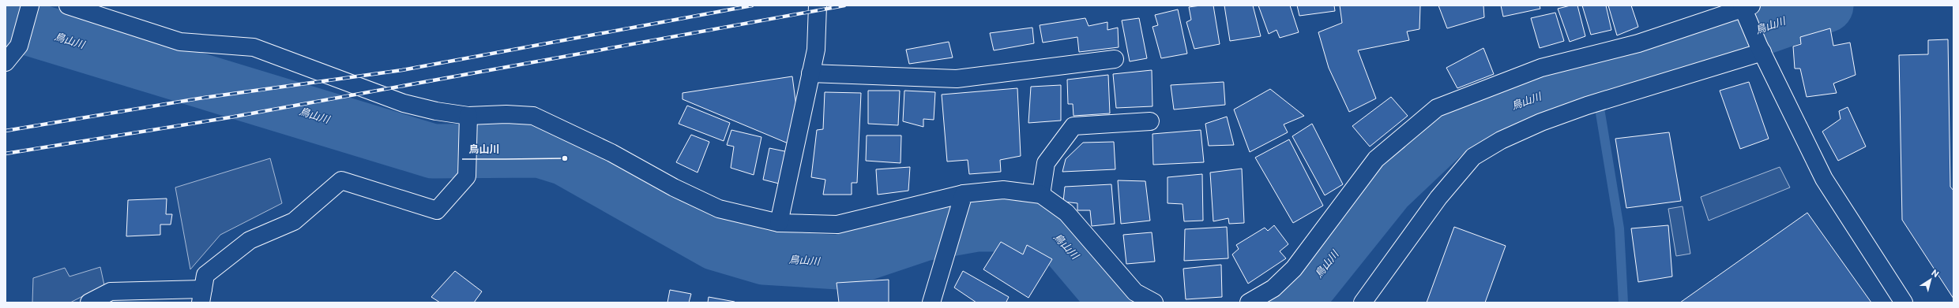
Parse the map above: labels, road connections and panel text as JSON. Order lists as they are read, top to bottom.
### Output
{
  "water": ["鳥山川"],
  "places": ["鳥山川"],
  "north": "top right"
}
